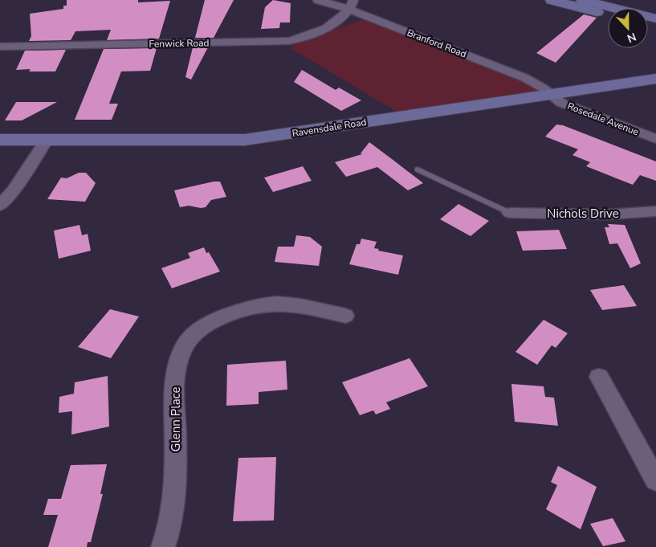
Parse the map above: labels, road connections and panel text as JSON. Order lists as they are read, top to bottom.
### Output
{
  "streets": {
    "main road": ["Ravensdale Road"],
    "street": [
      "Fenwick Road",
      "Branford Road",
      "Rosedale Avenue",
      "Nichols Drive",
      "Glenn Place"
    ]
  },
  "crossings": [
    ["Fenwick Road", "Branford Road"],
    ["Branford Road", "Rosedale Avenue"],
    ["Branford Road", "Ravensdale Road"],
    ["Rosedale Avenue", "Ravensdale Road"]
  ],
  "north": "bottom"
}
